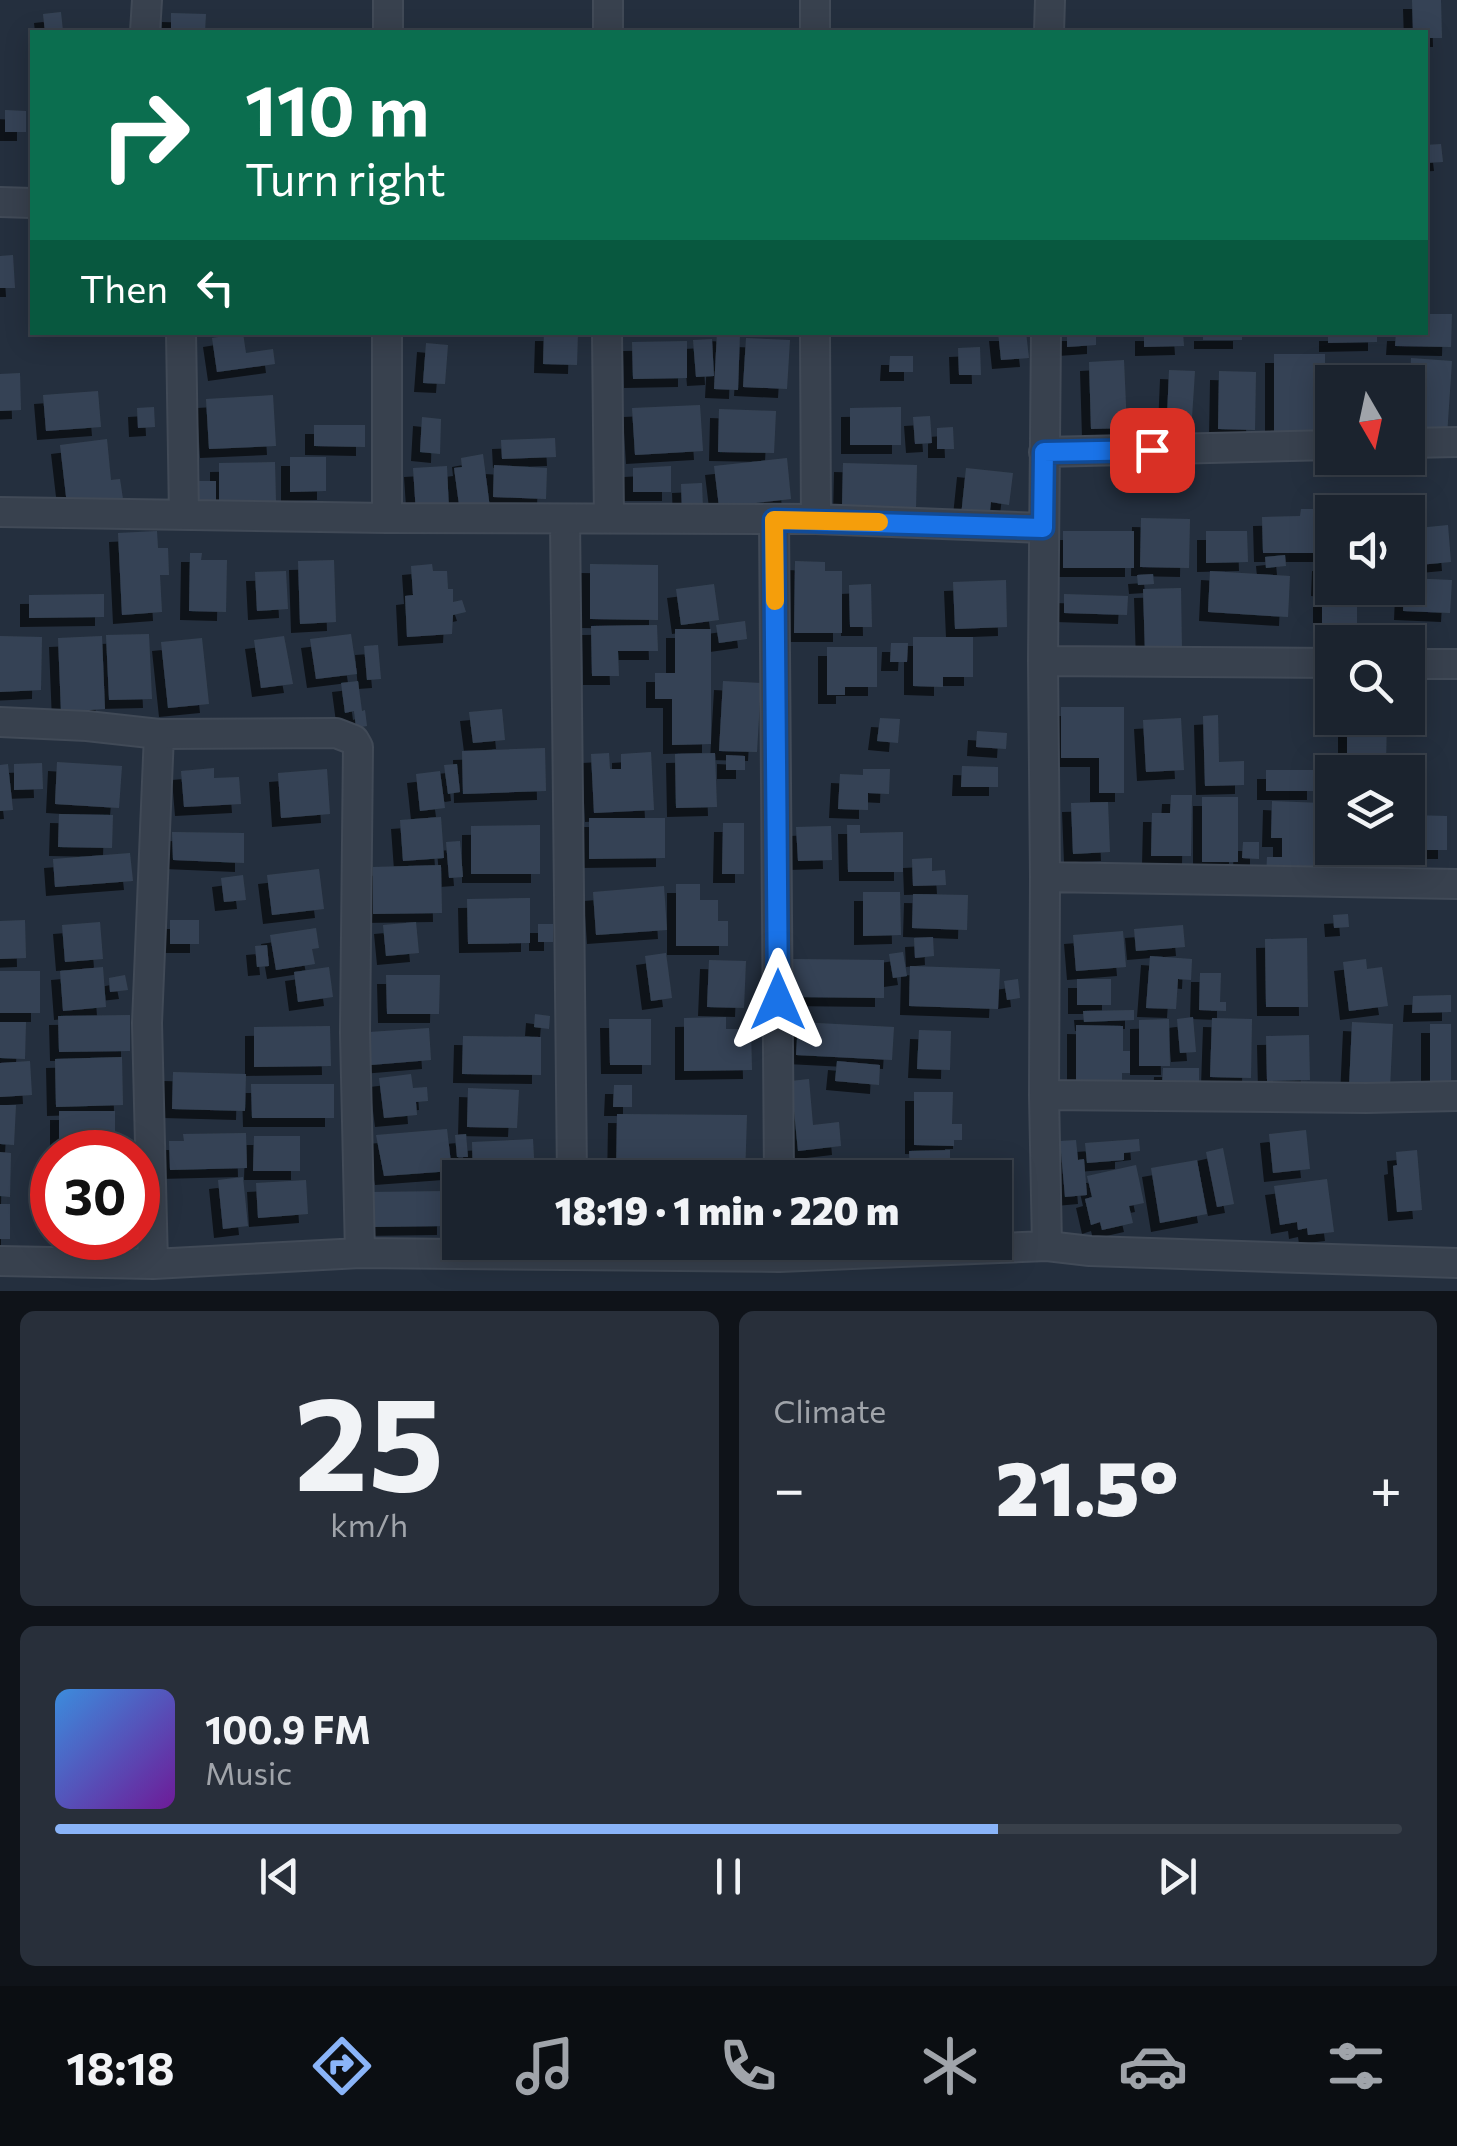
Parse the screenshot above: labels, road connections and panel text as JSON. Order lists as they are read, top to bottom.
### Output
{
  "north": "bottom",
  "page": {
    "turn": ["110 m", "Turn right"],
    "then": "Then",
    "limit": "30",
    "trip": "18:19 · 1 min · 220 m",
    "tile": [
      ["25", "km/h"],
      "Climate"
    ],
    "heat": ["−", "21.5°", "+"],
    "song": ["100.9 FM", "Music"],
    "tabs": "18:18"
  }
}
